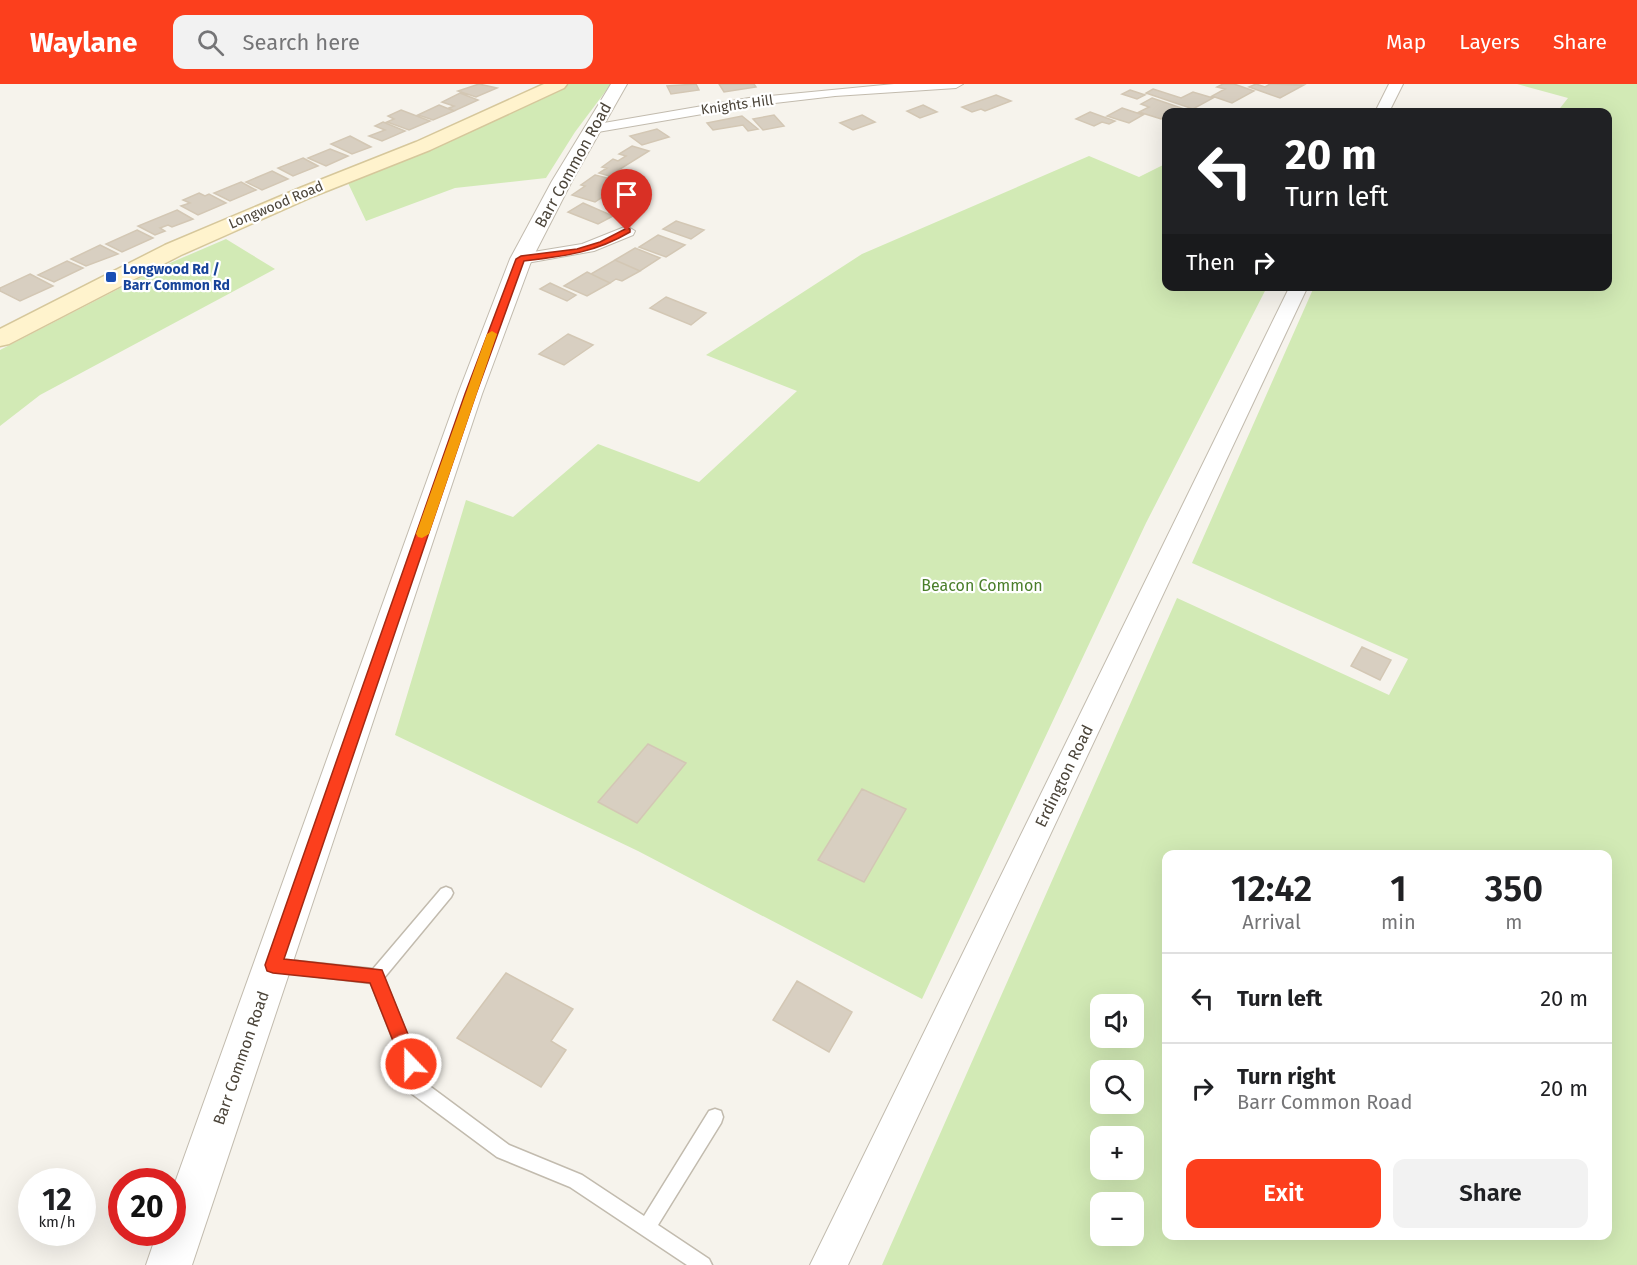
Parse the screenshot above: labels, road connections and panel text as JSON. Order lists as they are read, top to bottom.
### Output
{
  "streets": {
    "main road": ["Longwood Road"],
    "street": ["Knights Hill", "Barr Common Road", "Erdington Road"]
  },
  "crossings": [
    ["Knights Hill", "Barr Common Road"]
  ],
  "parks": ["Beacon Common"],
  "places": {
    "transit": ["Longwood Rd / Barr Common Rd"]
  },
  "page": {
    "header": "Waylane",
    "search": "Search here",
    "nav": ["Map", "Layers", "Share"],
    "turn": ["20 m", "Turn left"],
    "then": "Then",
    "eta": [
      "12:42",
      "Arrival",
      "1",
      "min",
      "350",
      "m"
    ],
    "list": [
      {
        "name": "Turn left",
        "value": "20 m"
      },
      {
        "name": "Turn right",
        "note": "Barr Common Road",
        "value": "20 m"
      }
    ],
    "map_buttons": ["+", "−"],
    "buttons": ["Exit", "Share"],
    "speed": "12 km/h",
    "limit": "20"
  }
}
